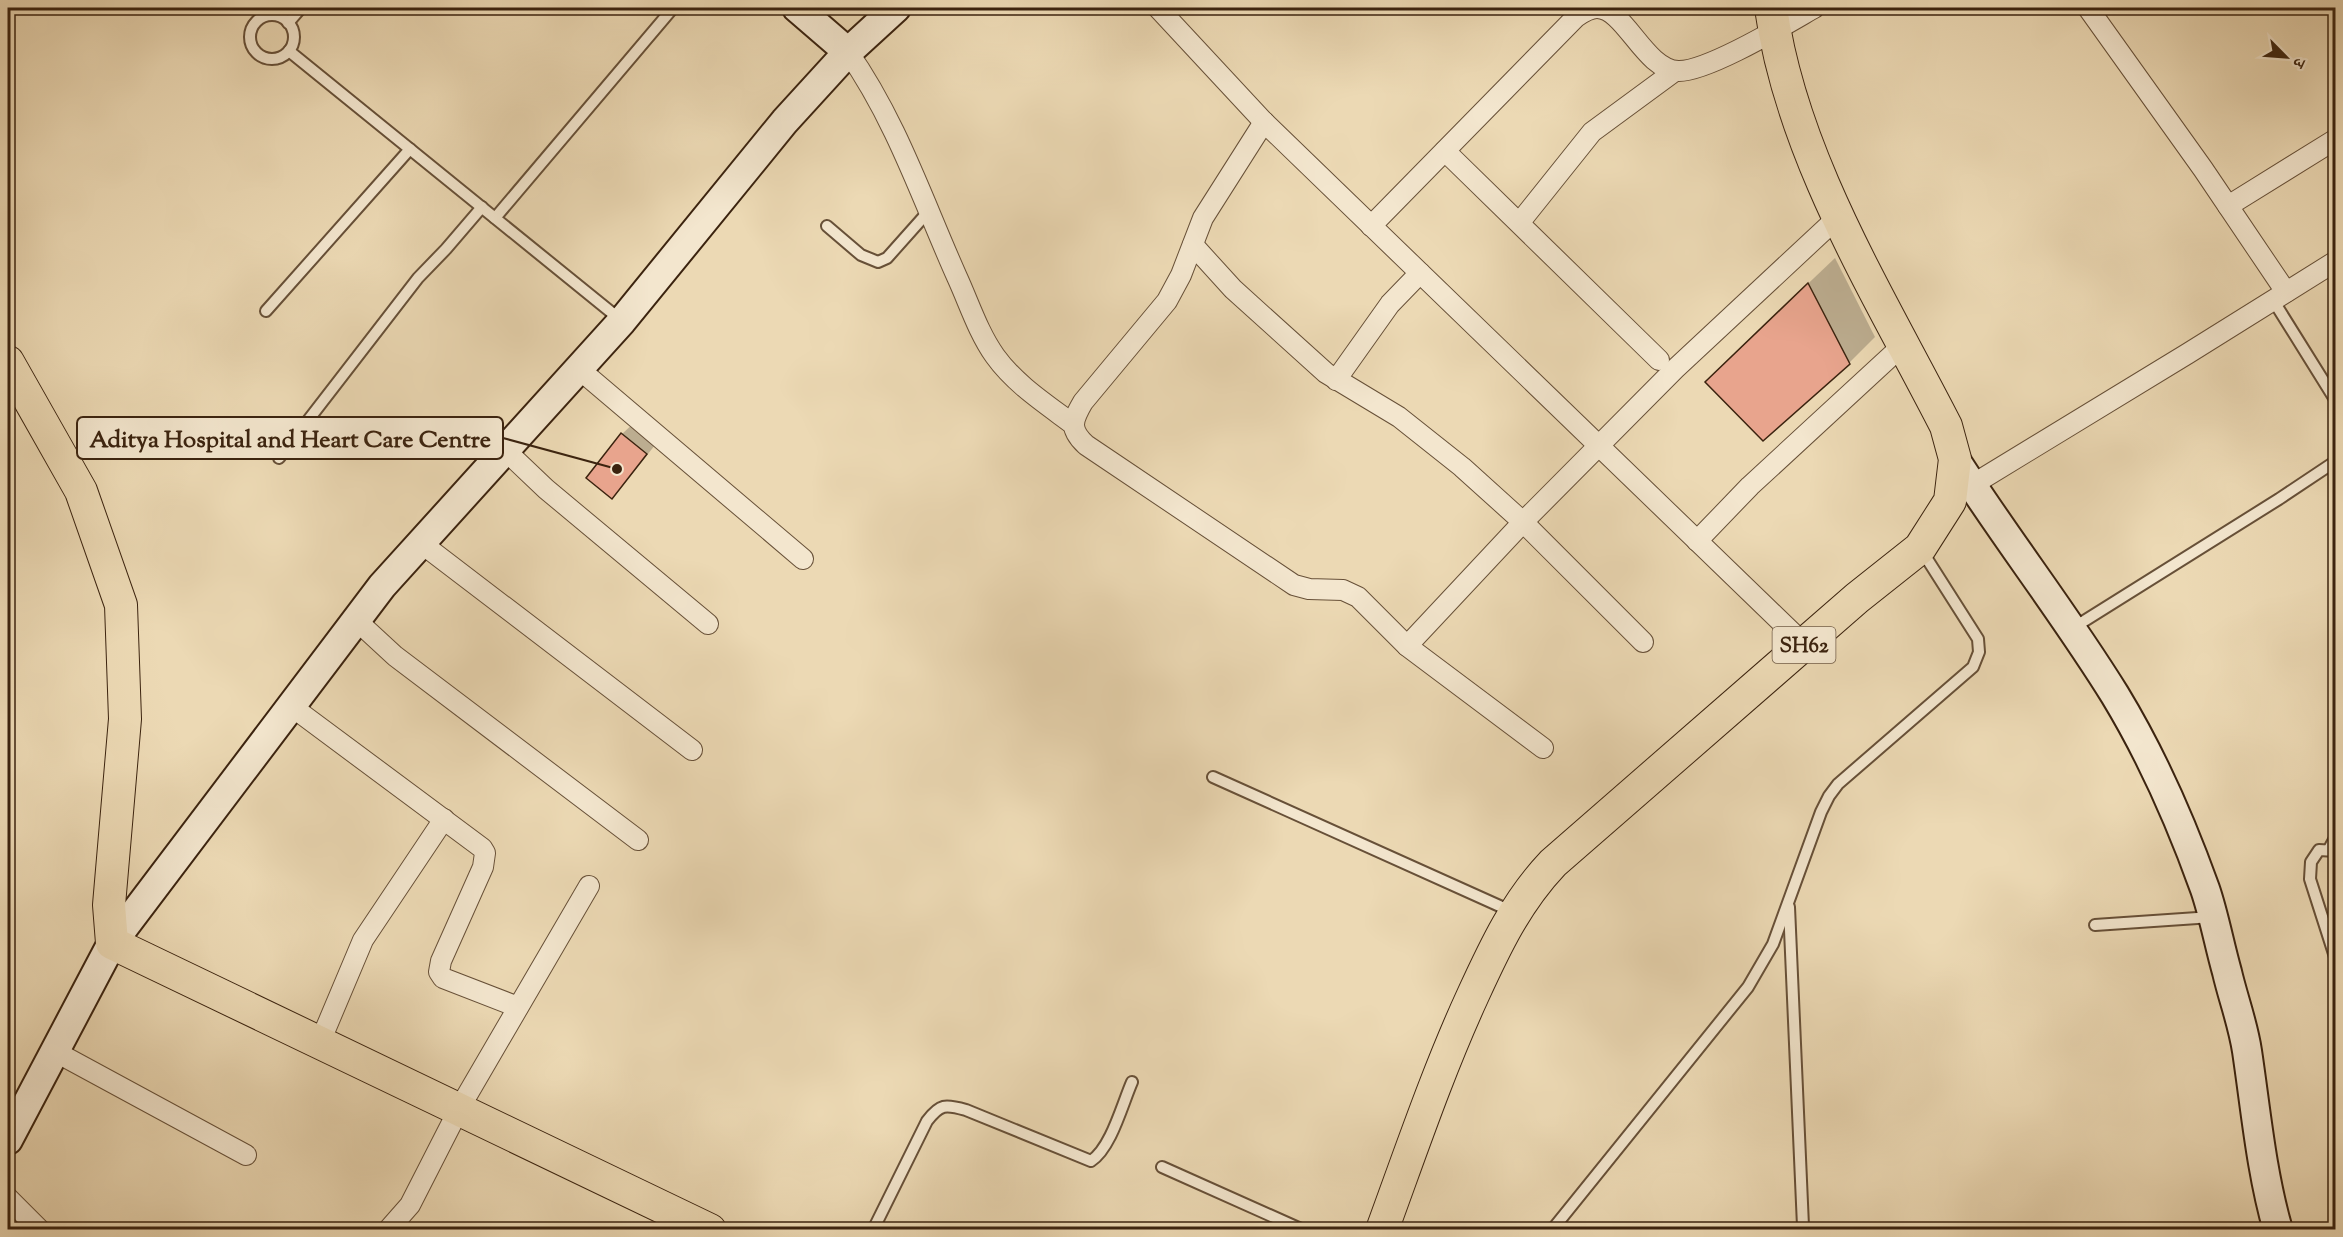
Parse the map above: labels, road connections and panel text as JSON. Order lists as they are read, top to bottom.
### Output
{
  "streets": {
    "main road": ["SH62"]
  },
  "places": ["Aditya Hospital and Heart Care Centre"],
  "north": "bottom right"
}
